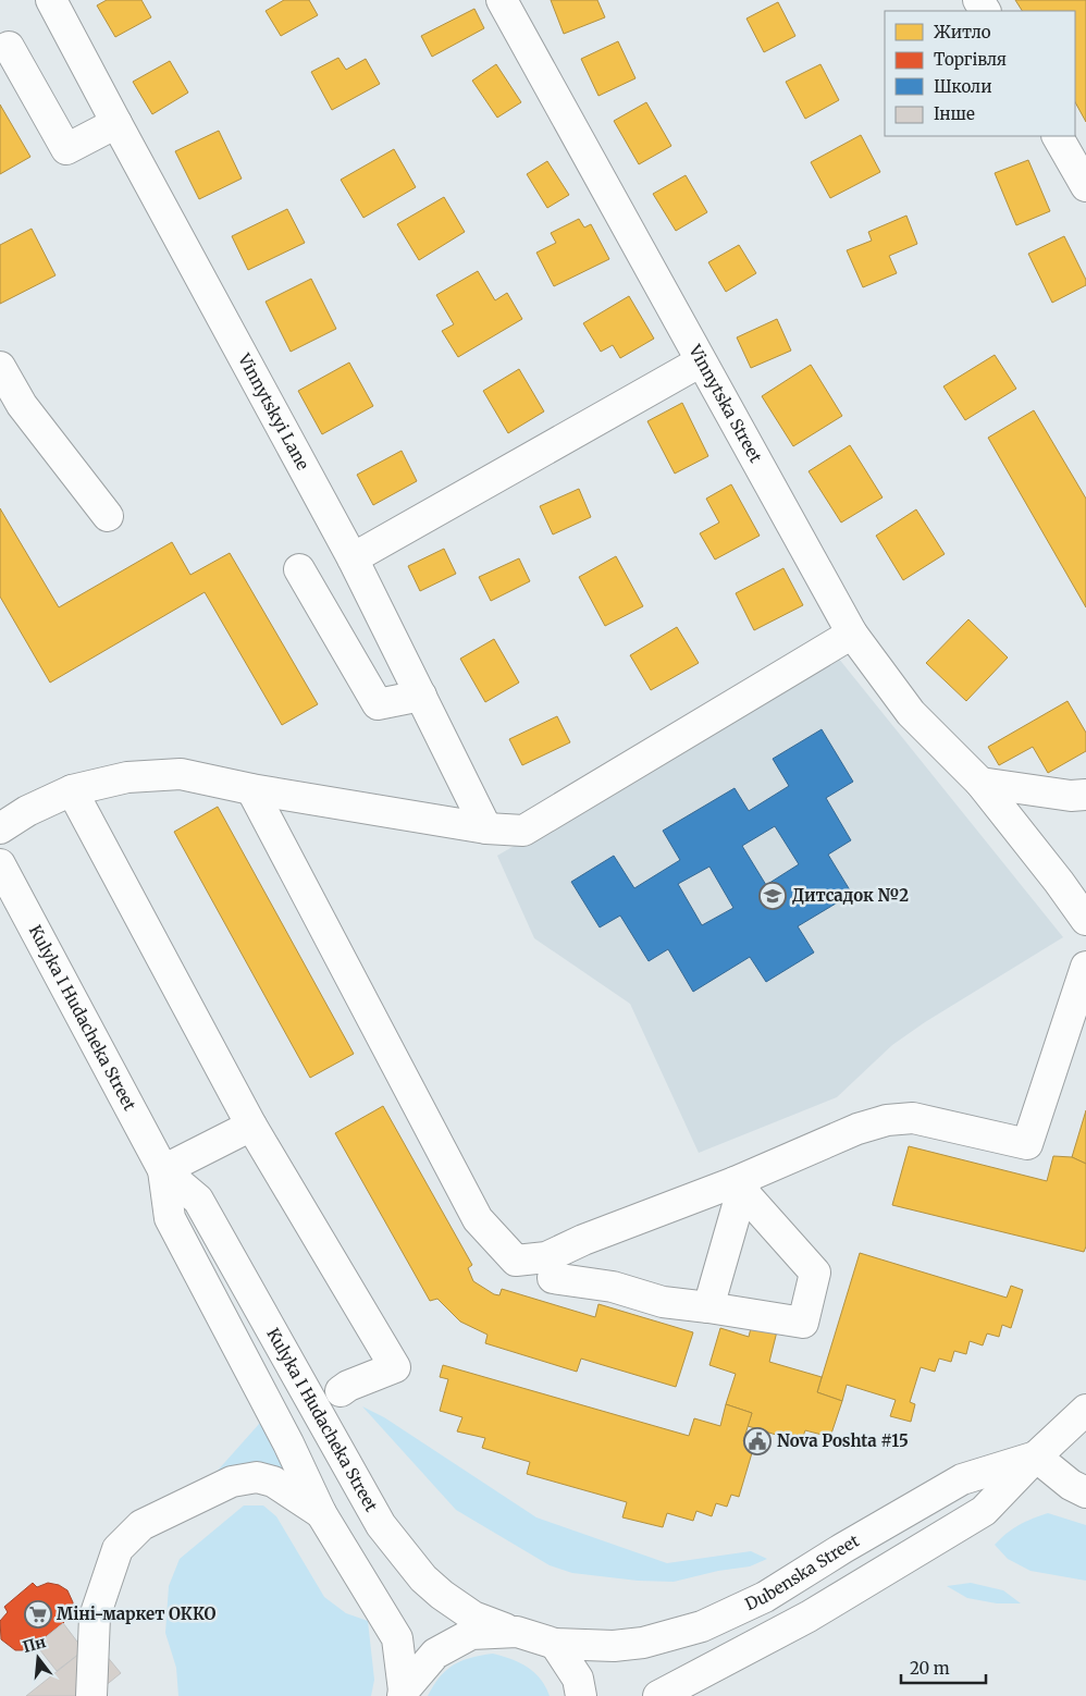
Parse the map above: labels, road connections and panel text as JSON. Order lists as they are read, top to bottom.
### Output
{
  "streets": {
    "street": [
      "Vinnytska Street",
      "Vinnytskyi Lane",
      "Kulyka I Hudacheka Street",
      "Dubenska Street"
    ]
  },
  "crossings": [
    ["Kulyka I Hudacheka Street", "Dubenska Street"]
  ],
  "places": {
    "school or university": ["Дитсадок №2"],
    "public building": ["Nova Poshta #15"],
    "supermarket": ["Міні-маркет ОККО"]
  },
  "legend": [
    "Житло",
    "Торгівля",
    "Школи",
    "Інше"
  ],
  "scale_bar": "20 m",
  "north": "top"
}
